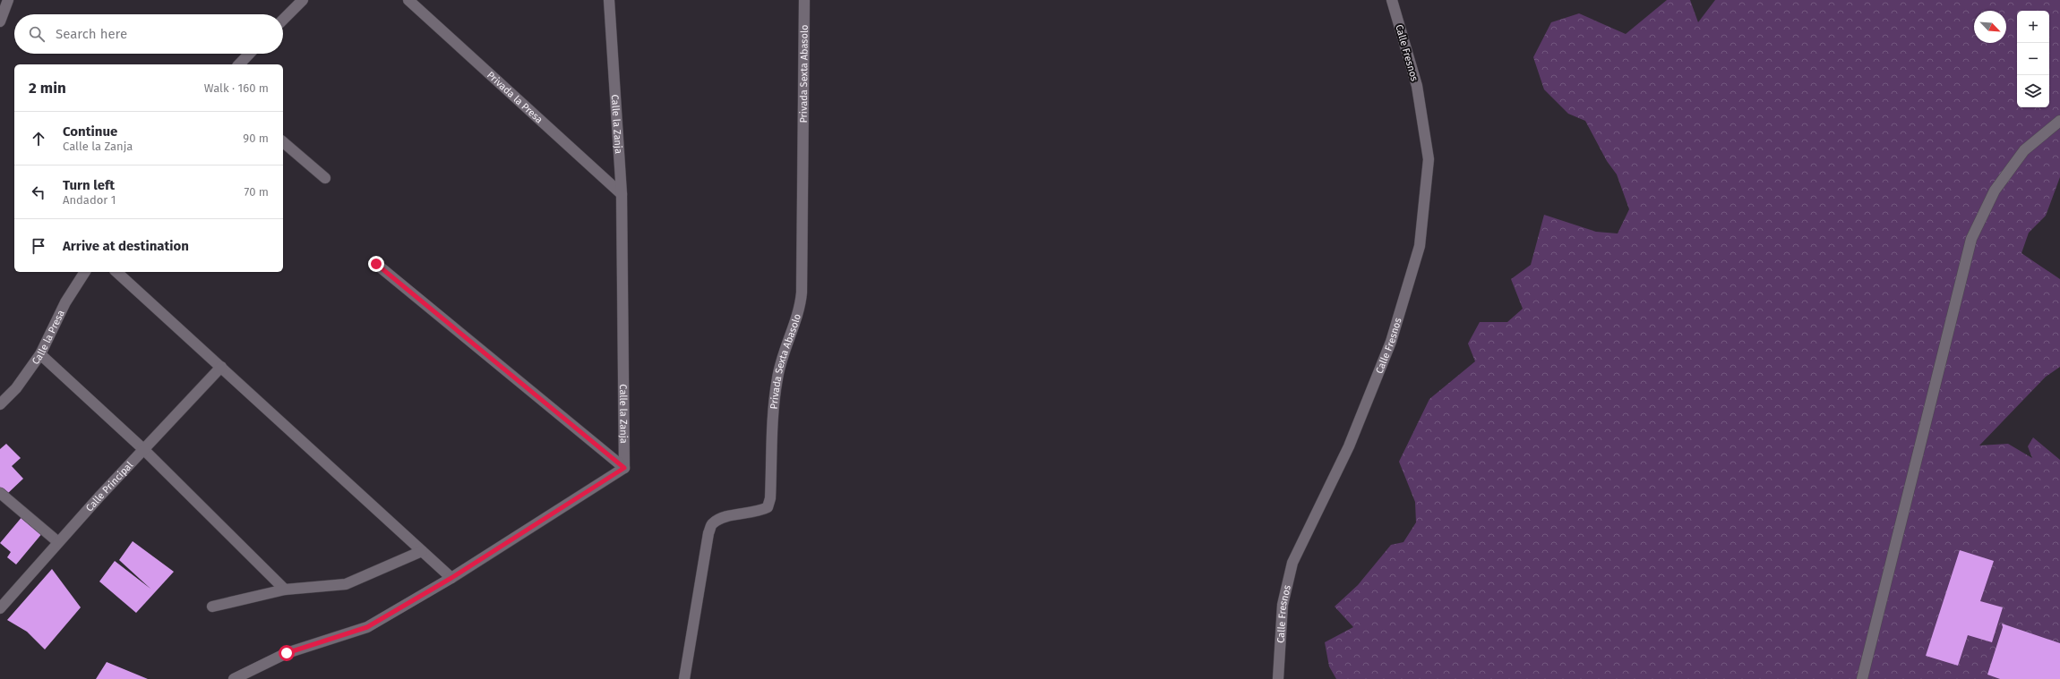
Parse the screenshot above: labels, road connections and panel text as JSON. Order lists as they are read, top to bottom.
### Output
{
  "streets": {
    "street": [
      "Calle Fresnos",
      "Privada Sexta Abasolo",
      "Privada la Presa",
      "Calle la Zanja",
      "Calle la Presa",
      "Calle Principal"
    ]
  },
  "crossings": [
    ["Privada la Presa", "Calle la Zanja"]
  ],
  "north": "bottom right",
  "page": {
    "map_buttons": ["+", "−"],
    "search": "Search here",
    "heading": ["2 min", "Walk · 160 m"],
    "list": [
      ["Continue", "Calle la Zanja", "90 m"],
      ["Turn left", "Andador 1", "70 m"],
      "Arrive at destination"
    ]
  }
}
